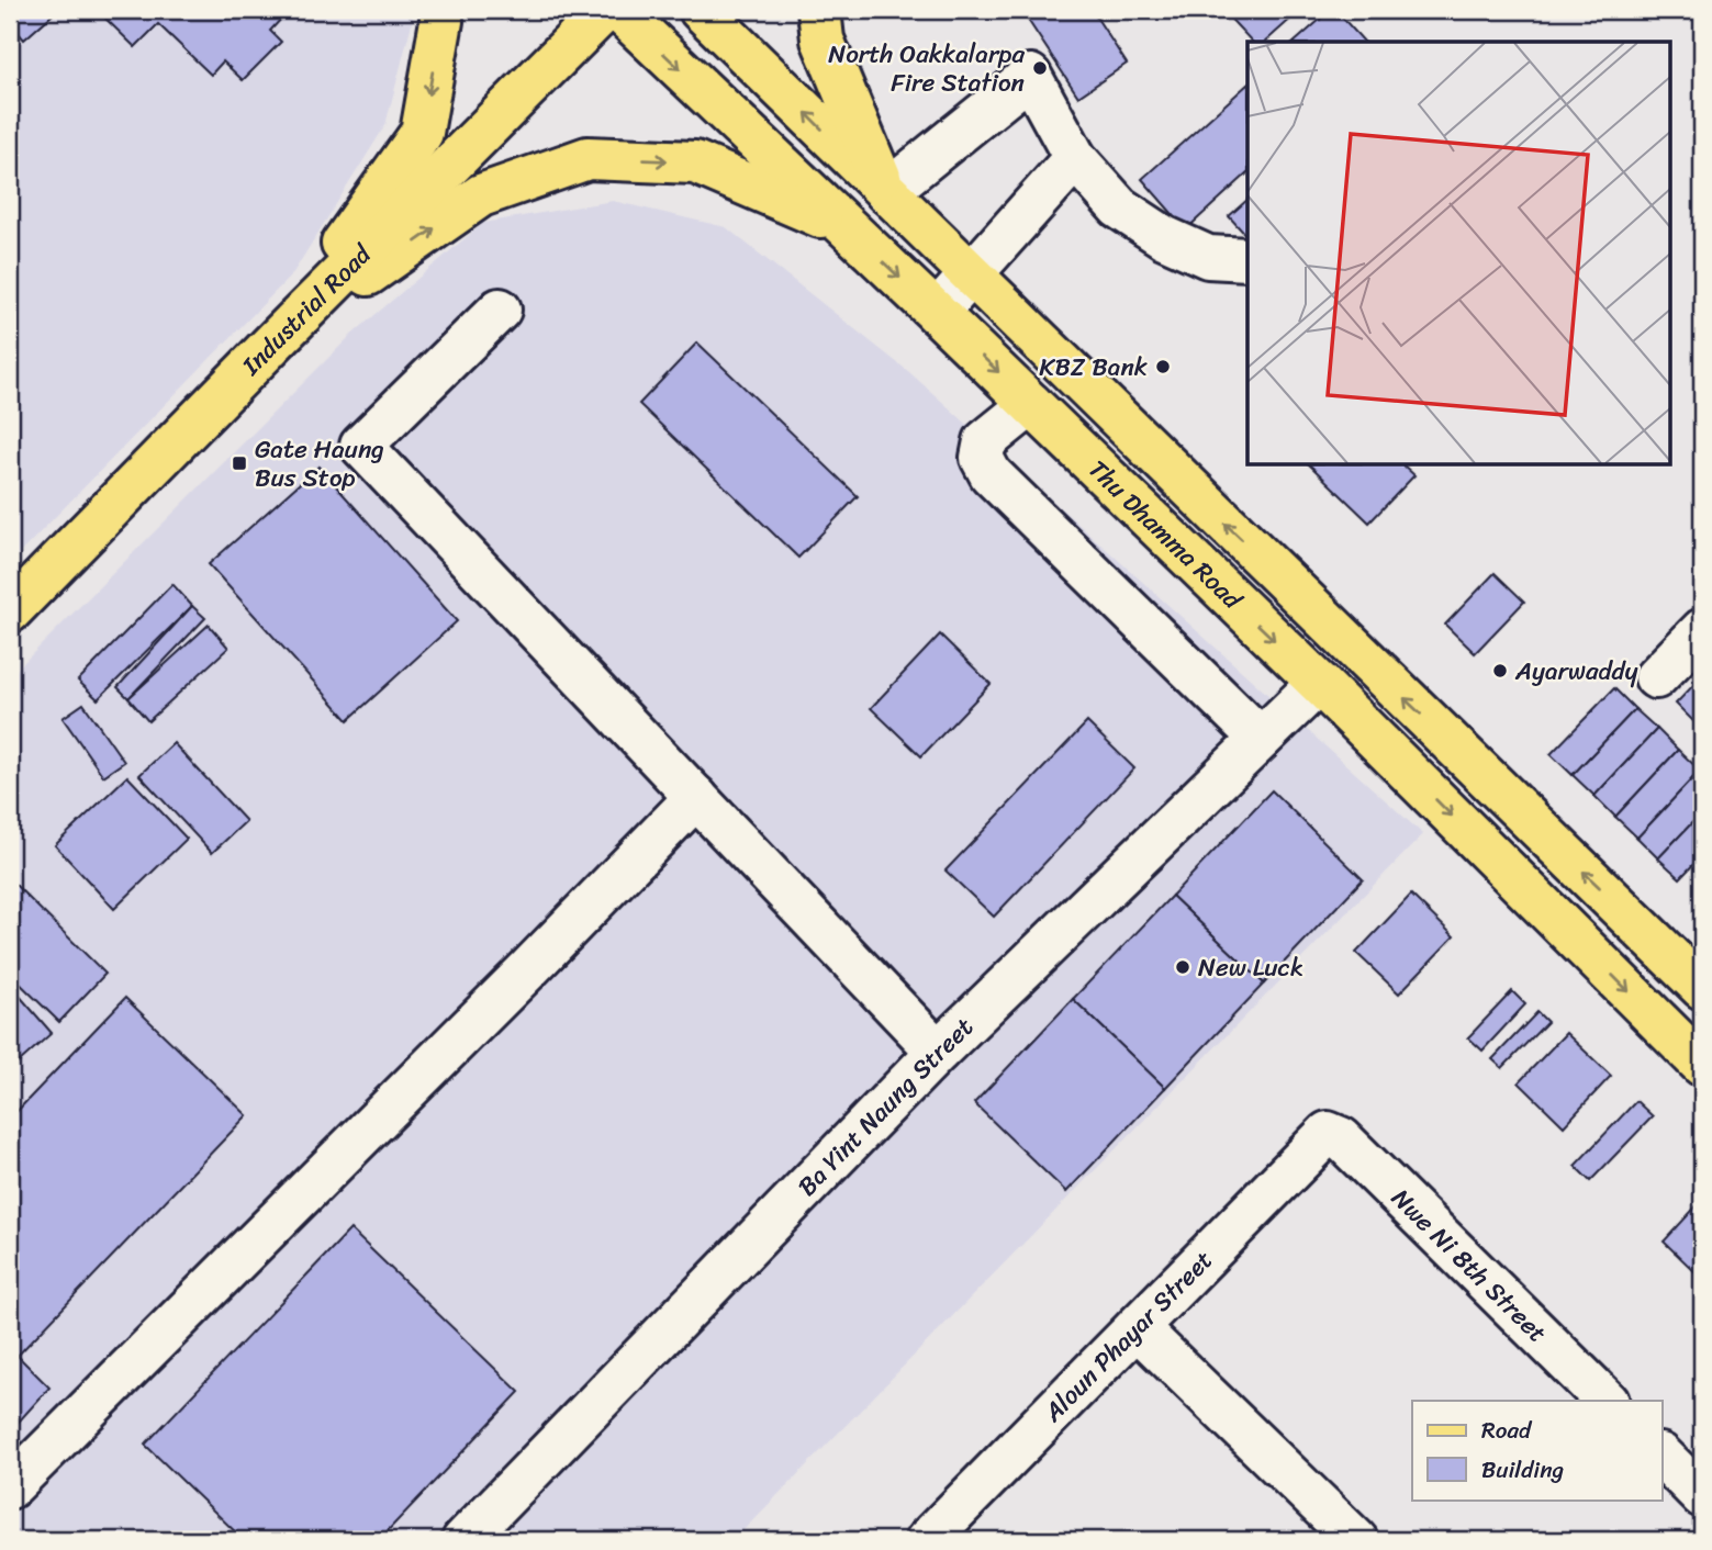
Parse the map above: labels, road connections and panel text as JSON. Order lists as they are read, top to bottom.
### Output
{
  "streets": {
    "main road": ["Industrial Road", "Thu Dhamma Road"],
    "street": ["Ba Yint Naung Street", "Nwe Ni 8th Street", "Aloun Phayar Street"]
  },
  "crossings": [
    ["Thu Dhamma Road", "Ba Yint Naung Street"],
    ["Nwe Ni 8th Street", "Aloun Phayar Street"]
  ],
  "places": {
    "other": [
      "North Oakkalarpa Fire Station",
      "KBZ Bank",
      "Ayarwaddy",
      "New Luck"
    ],
    "transit": ["Gate Haung Bus Stop"]
  },
  "legend": ["Road", "Building"]
}
